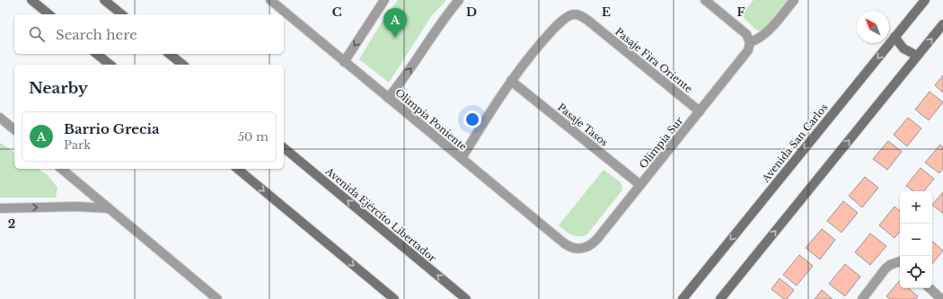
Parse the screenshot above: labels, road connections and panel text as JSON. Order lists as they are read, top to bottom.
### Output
{
  "streets": {
    "main road": ["Avenida San Carlos", "Avenida Ejército Libertador"],
    "street": [
      "Pasaje Fira Oriente",
      "Olimpia Poniente",
      "Pasaje Tasos",
      "Olimpia Sur"
    ]
  },
  "crossings": [
    ["Pasaje Fira Oriente", "Pasaje Tasos"],
    ["Pasaje Fira Oriente", "Olimpia Sur"],
    ["Olimpia Poniente", "Olimpia Sur"],
    ["Pasaje Tasos", "Olimpia Sur"]
  ],
  "north": "top left",
  "page": {
    "pins": "A",
    "search": "Search here",
    "heading": "Nearby",
    "list": [
      {
        "mark": "A",
        "name": "Barrio Grecia",
        "note": "Park",
        "value": "50 m"
      }
    ],
    "map_buttons": ["+", "−"]
  },
  "grid": {
    "columns": [
      "C",
      "D",
      "E",
      "F"
    ],
    "rows": ["2"]
  }
}
